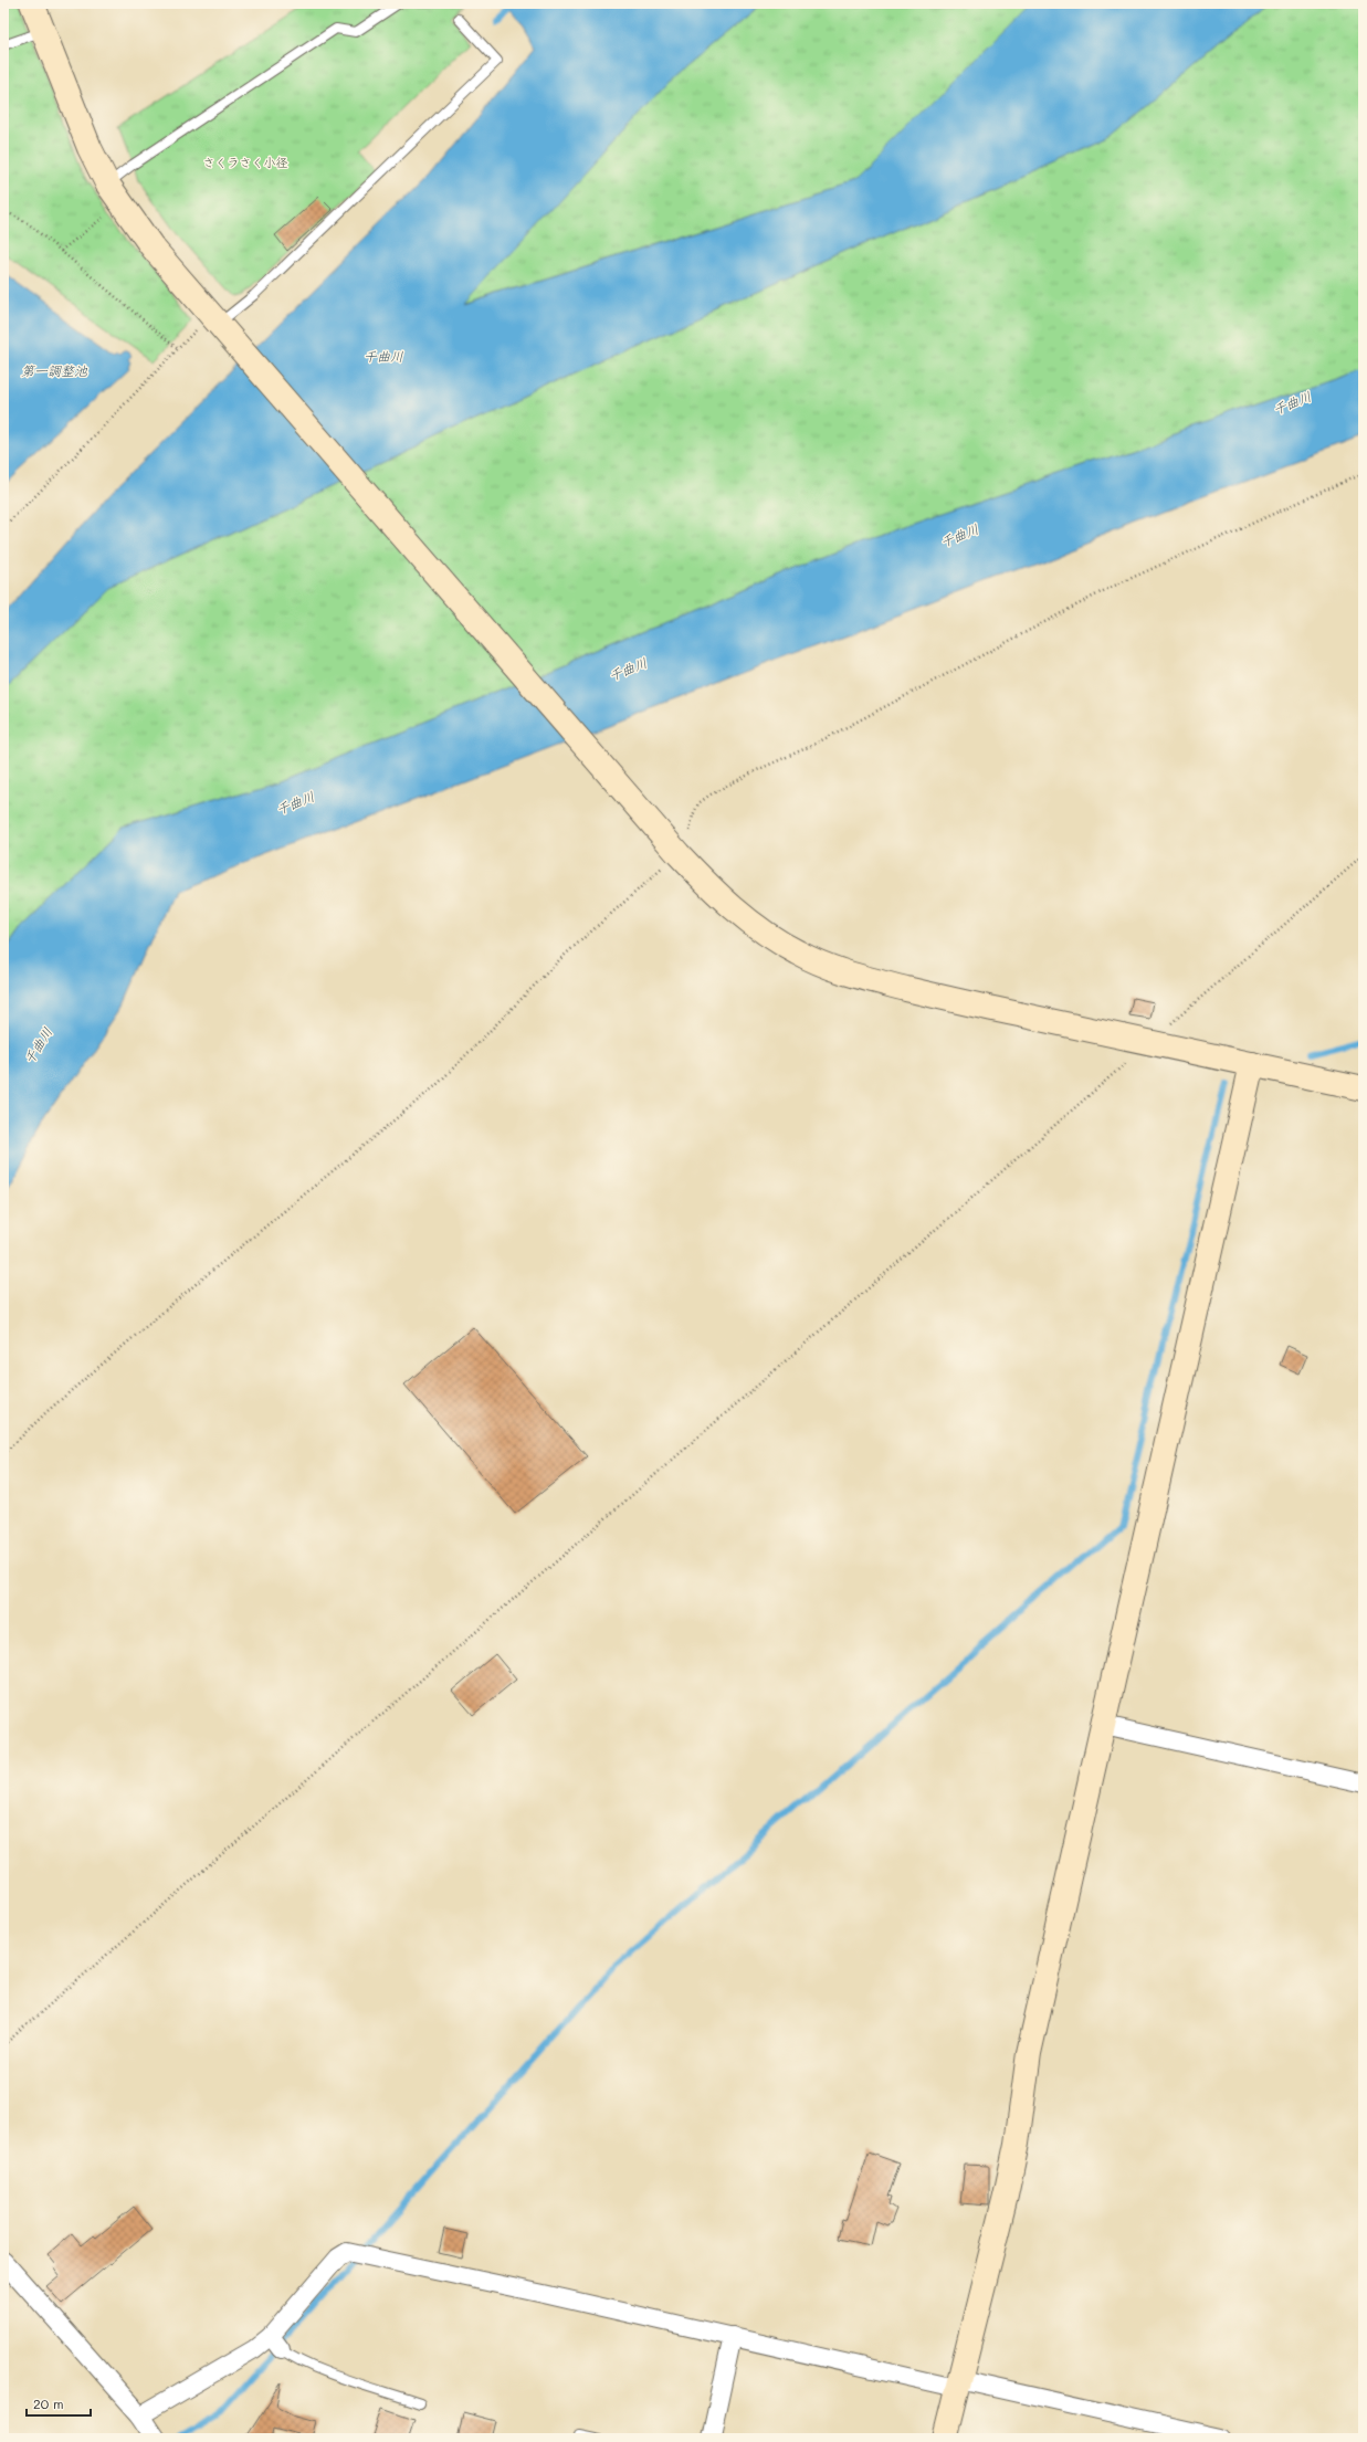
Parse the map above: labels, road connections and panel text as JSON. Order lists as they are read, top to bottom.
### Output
{
  "water": ["千曲川", "第一調整池"],
  "parks": ["さくラさく小径"],
  "scale_bar": "20 m"
}
